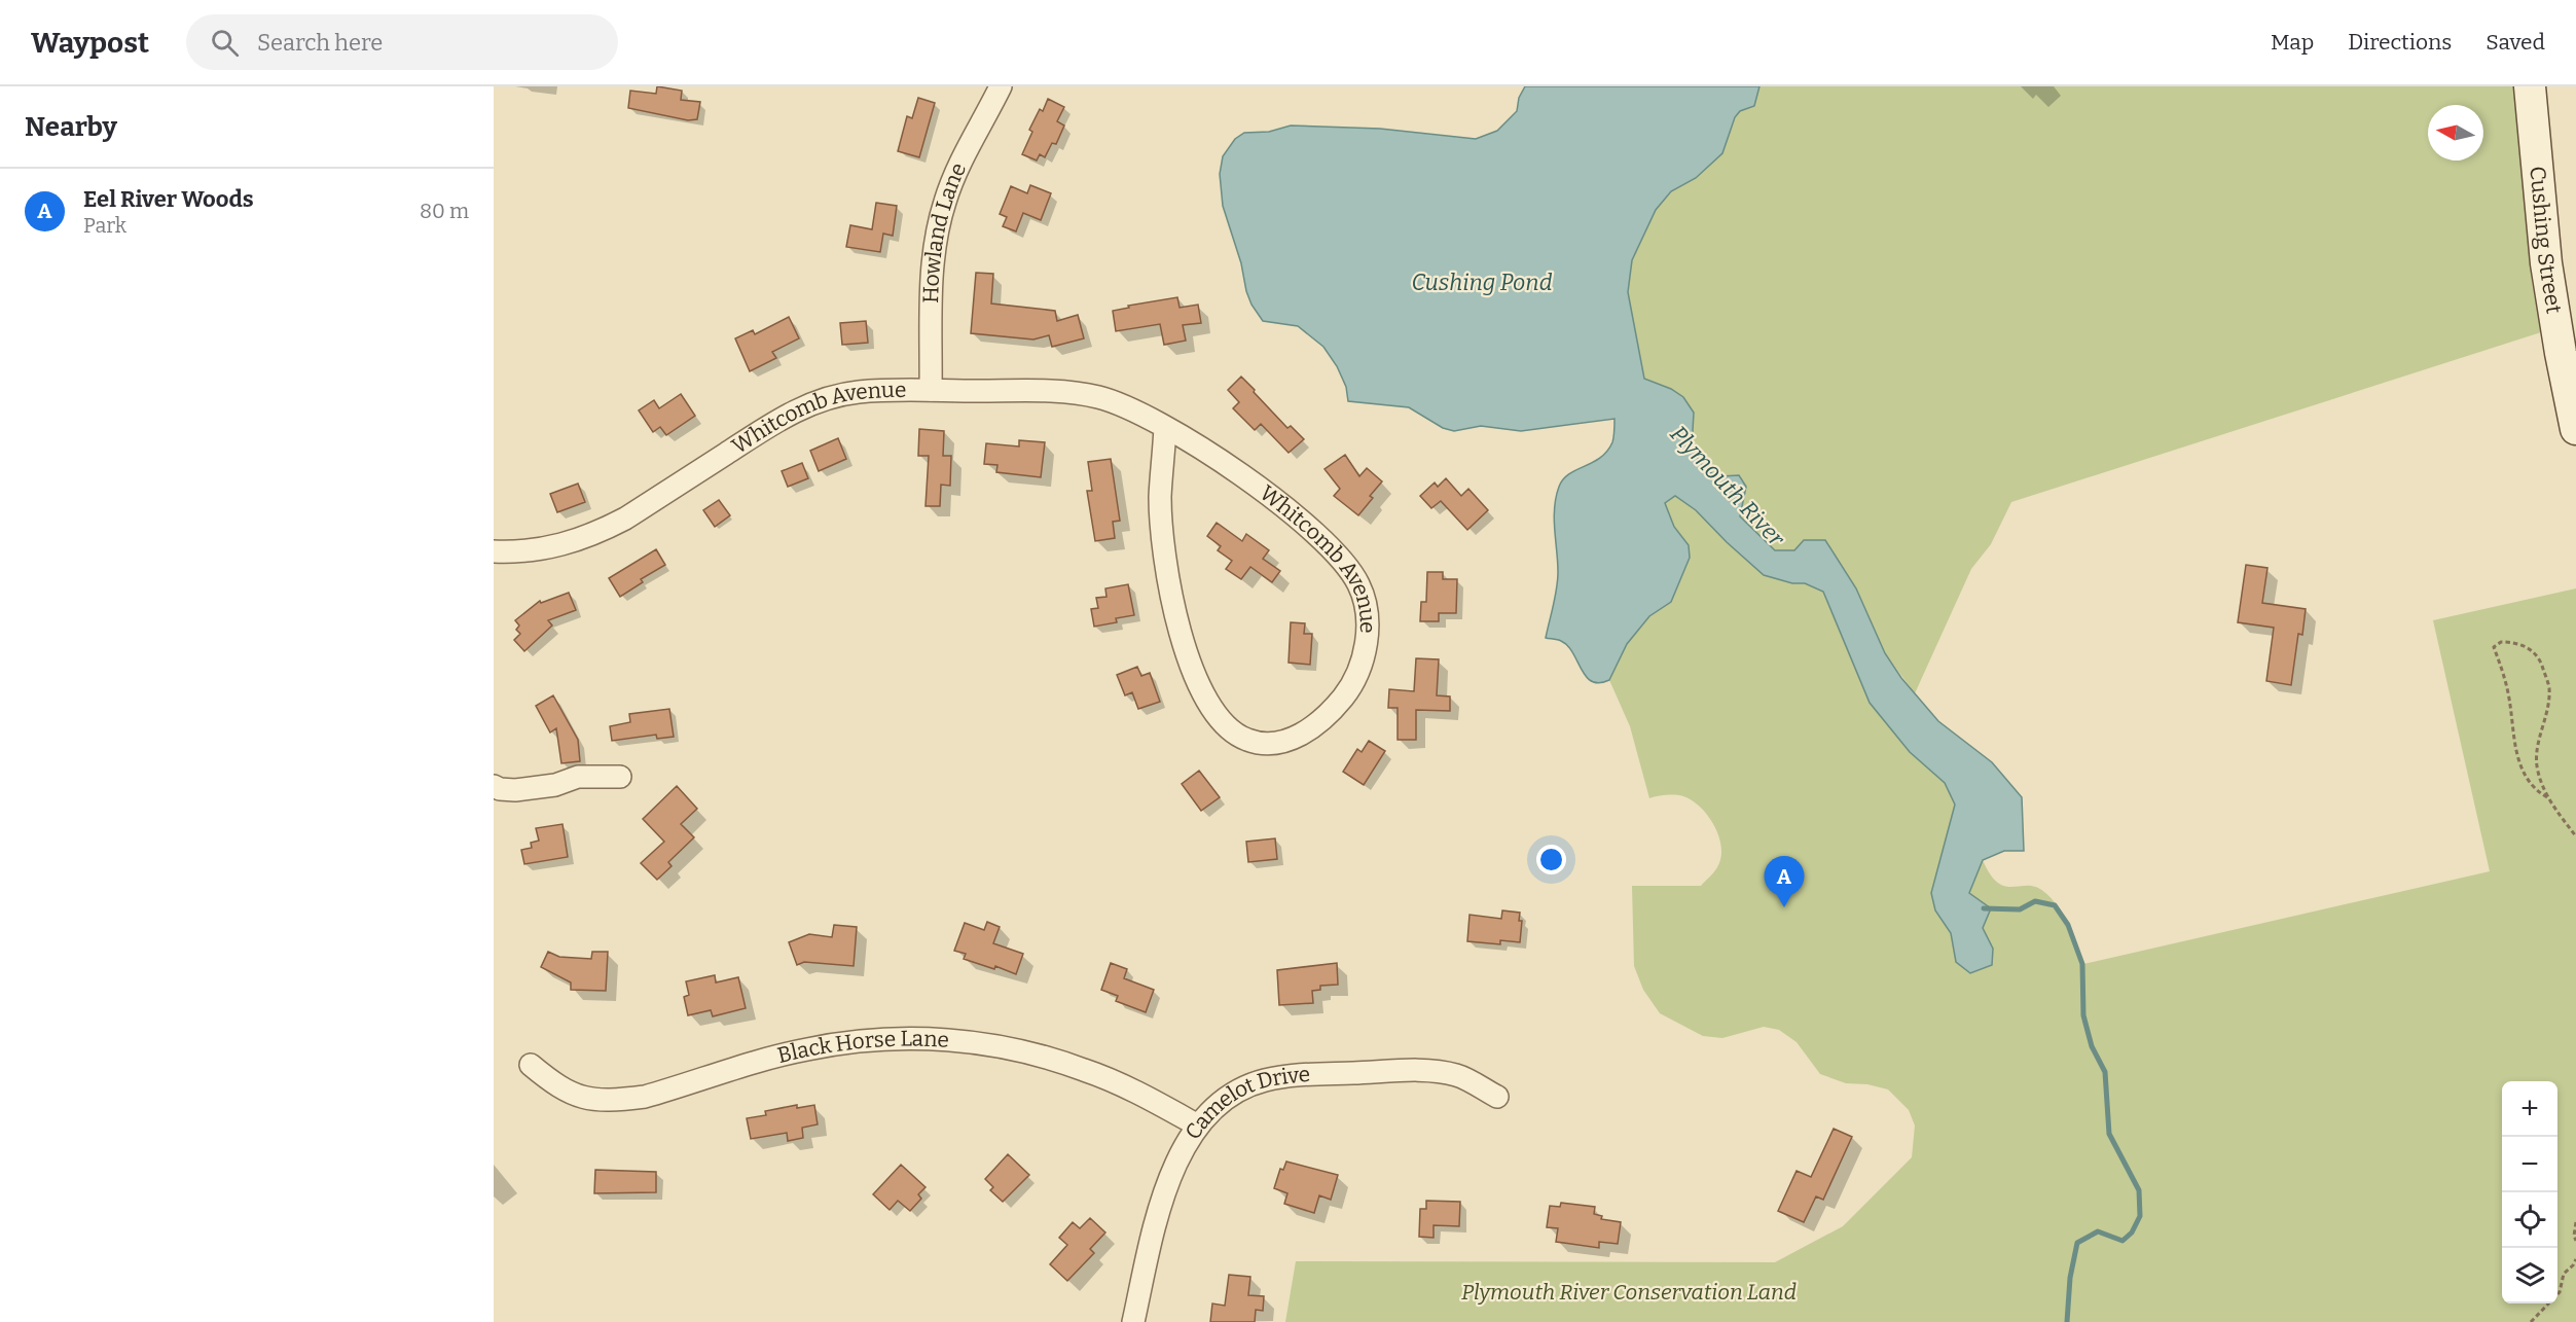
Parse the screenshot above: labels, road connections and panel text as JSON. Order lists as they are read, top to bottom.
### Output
{
  "streets": {
    "street": [
      "Howland Lane",
      "Cushing Street",
      "Whitcomb Avenue",
      "Black Horse Lane",
      "Camelot Drive"
    ]
  },
  "crossings": [
    ["Howland Lane", "Whitcomb Avenue"],
    ["Black Horse Lane", "Camelot Drive"]
  ],
  "water": ["Cushing Pond", "Plymouth River"],
  "parks": ["Plymouth River Conservation Land"],
  "north": "left",
  "page": {
    "header": "Waypost",
    "search": "Search here",
    "nav": ["Map", "Directions", "Saved"],
    "heading": "Nearby",
    "list": [
      {
        "mark": "A",
        "name": "Eel River Woods",
        "note": "Park",
        "value": "80 m"
      }
    ],
    "pins": "A",
    "map_buttons": ["+", "−"]
  }
}
